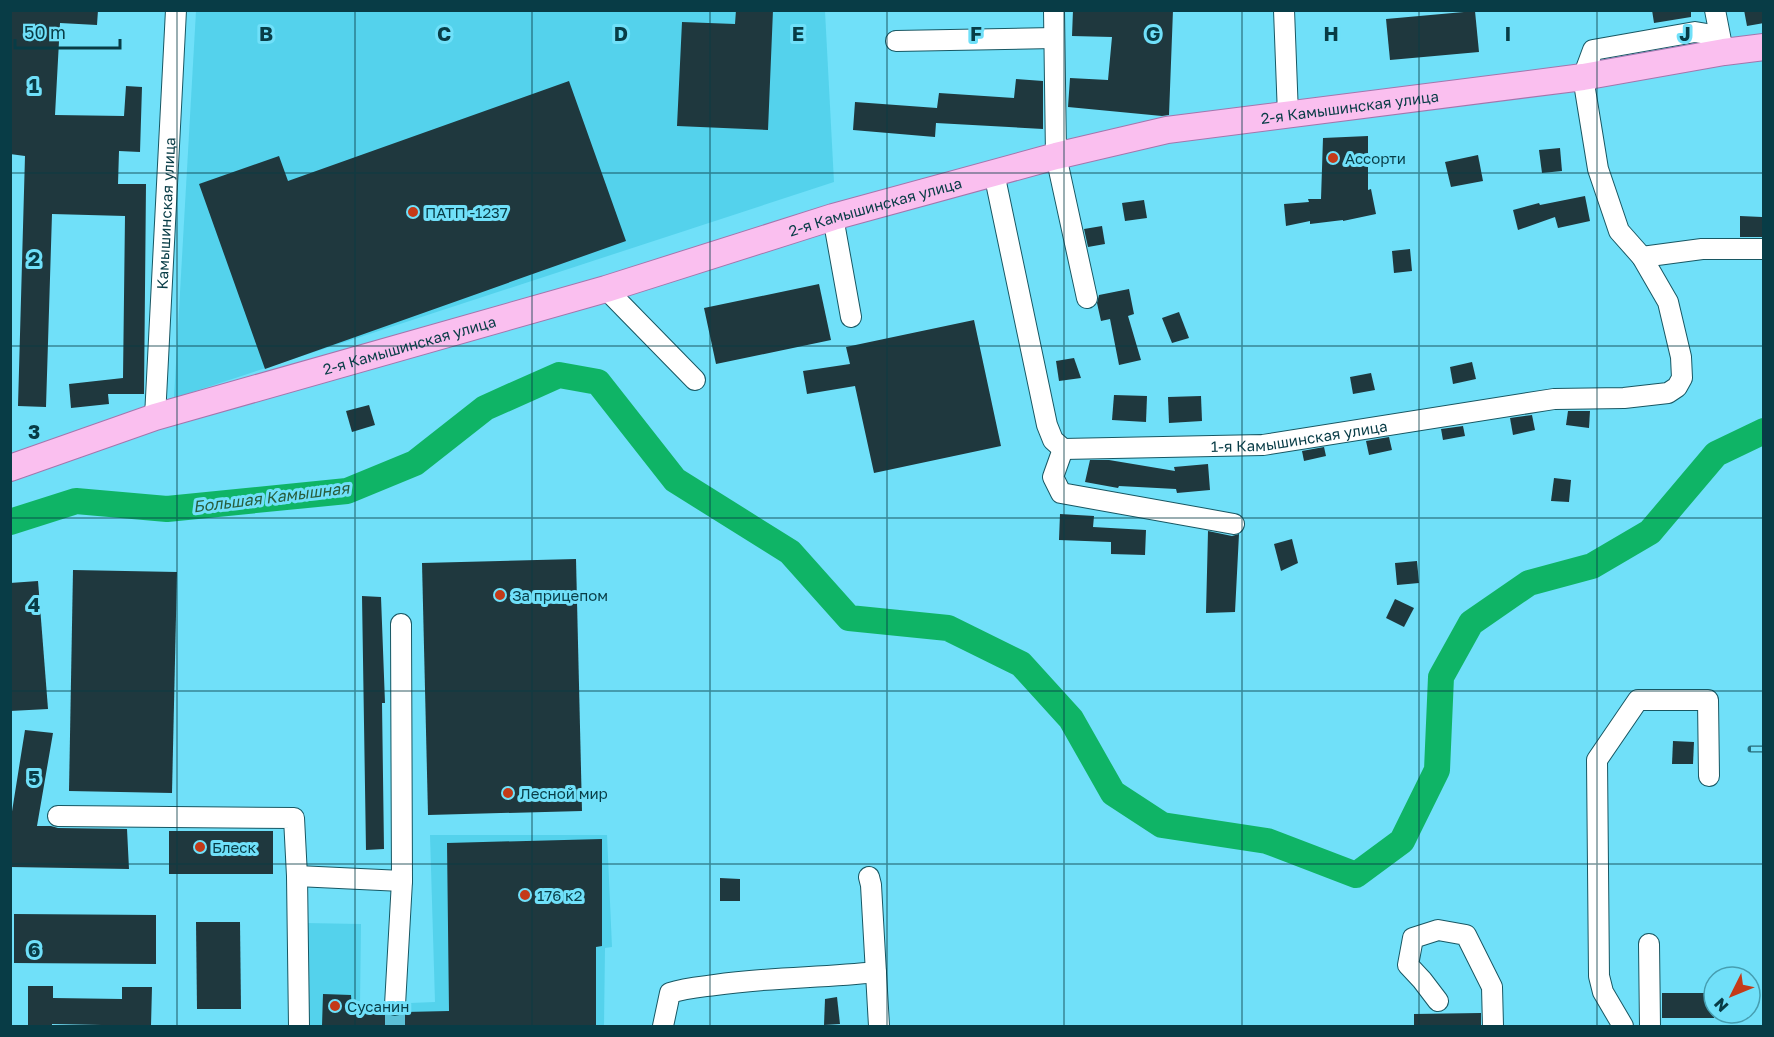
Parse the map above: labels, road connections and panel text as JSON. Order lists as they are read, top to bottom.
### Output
{
  "streets": {
    "main road": ["2-я Камышинская улица"],
    "street": ["Камышинская улица", "1-я Камышинская улица"]
  },
  "crossings": [
    ["2-я Камышинская улица", "Камышинская улица"],
    ["2-я Камышинская улица", "1-я Камышинская улица"]
  ],
  "water": ["Большая Камышная"],
  "places": [
    "Ассорти",
    "ПАТП -1237",
    "За прицепом",
    "Лесной мир",
    "Блеск",
    "176 к2",
    "Сусанин"
  ],
  "scale_bar": "50 m",
  "north": "bottom left",
  "grid": {
    "columns": [
      "B",
      "C",
      "D",
      "E",
      "F",
      "G",
      "H",
      "I",
      "J"
    ],
    "rows": [
      "1",
      "2",
      "3",
      "4",
      "5",
      "6"
    ]
  }
}
